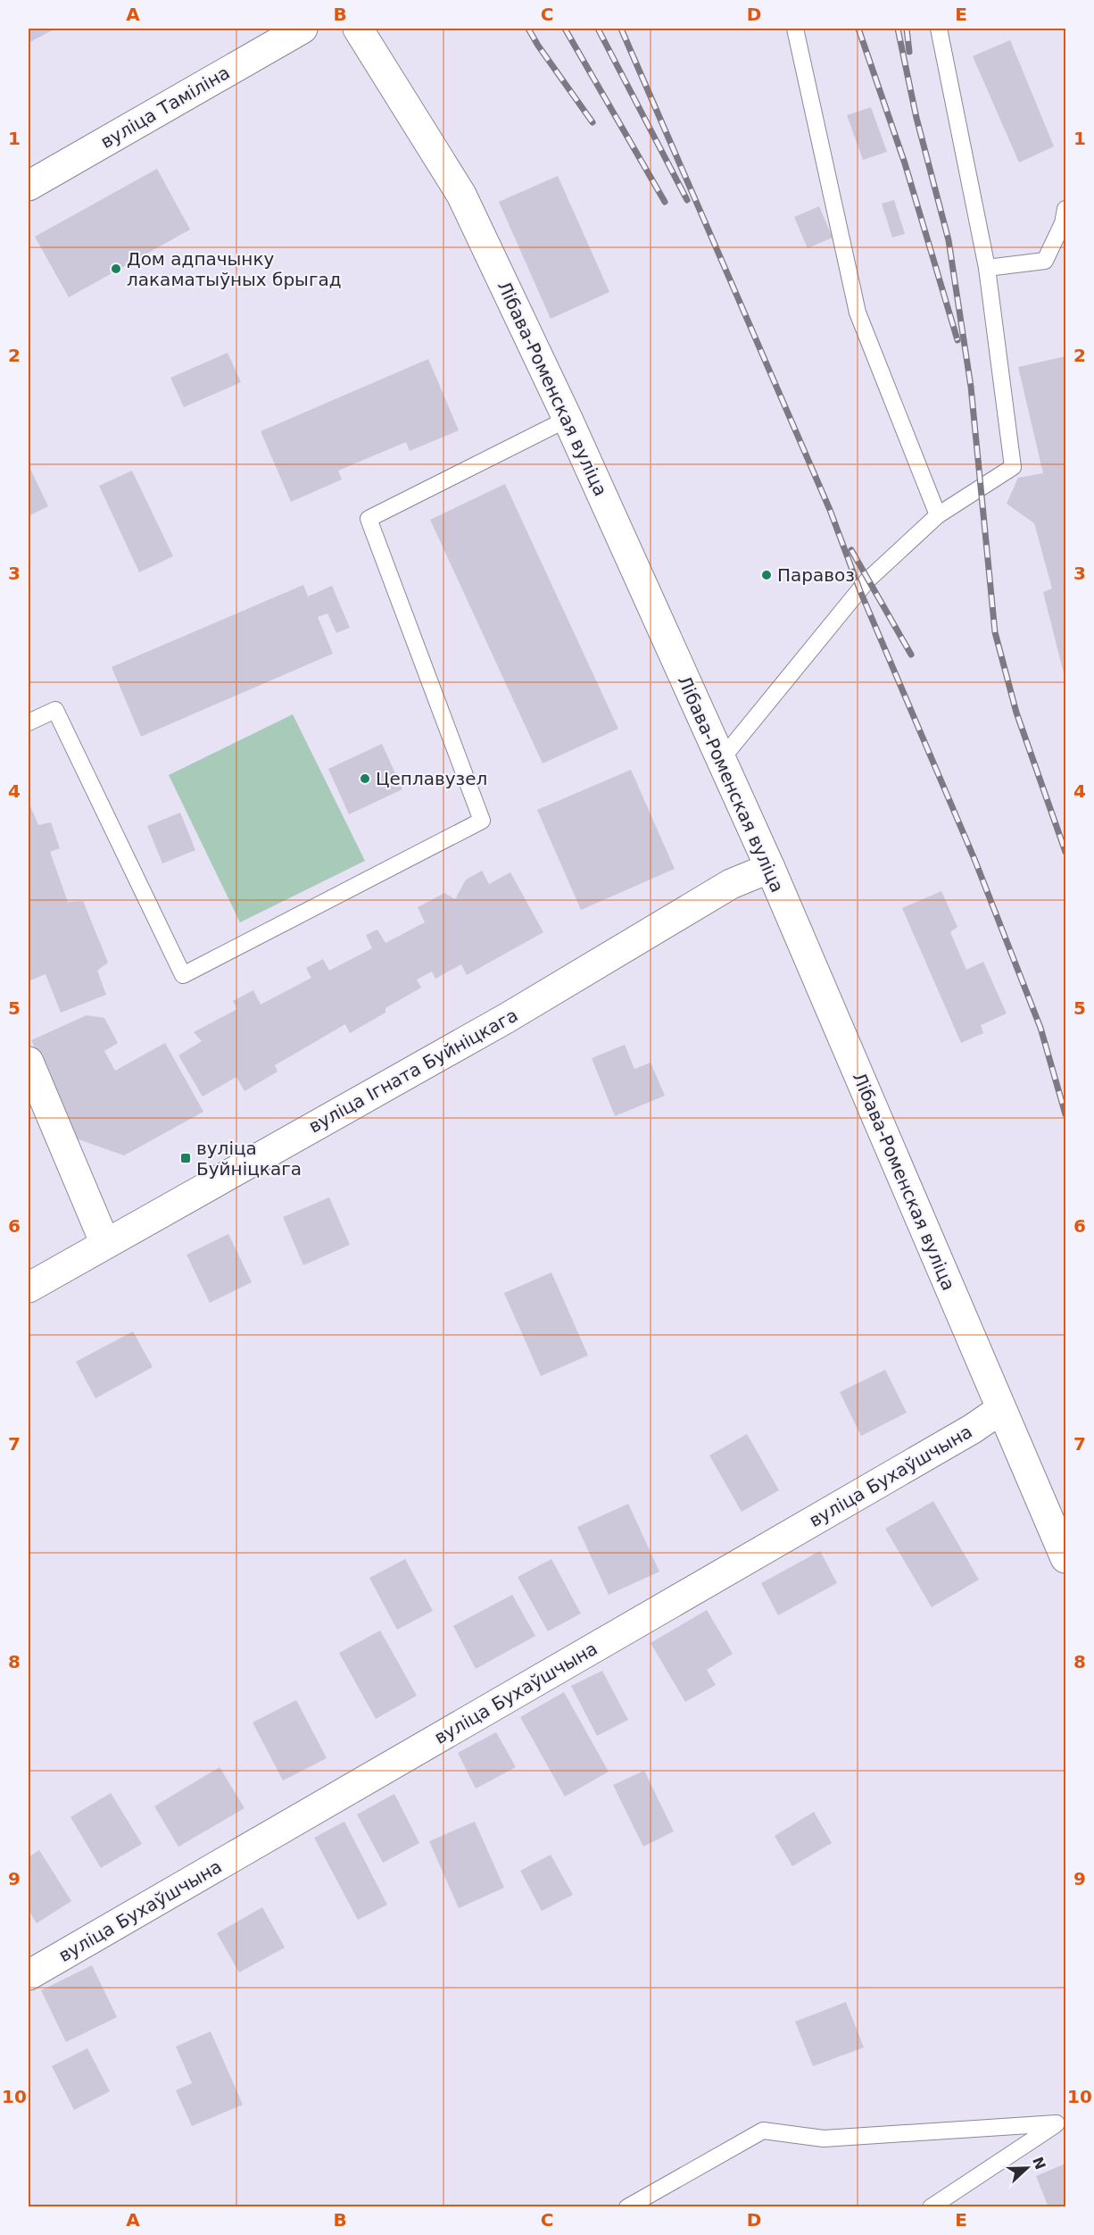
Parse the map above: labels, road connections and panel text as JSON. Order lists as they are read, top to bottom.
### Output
{
  "streets": {
    "street": [
      "вуліца Таміліна",
      "Лібава-Роменская вуліца",
      "вуліца Ігната Буйніцкага",
      "вуліца Бухаўшчына"
    ]
  },
  "crossings": [
    ["Лібава-Роменская вуліца", "вуліца Ігната Буйніцкага"],
    ["Лібава-Роменская вуліца", "вуліца Бухаўшчына"]
  ],
  "places": {
    "other": ["Дом адпачынку лакаматыўных брыгад", "Паравоз", "Цеплавузел"],
    "transit": ["вуліца Буйніцкага"]
  },
  "north": "right",
  "grid": {
    "columns": [
      "A",
      "B",
      "C",
      "D",
      "E"
    ],
    "rows": [
      "1",
      "2",
      "3",
      "4",
      "5",
      "6",
      "7",
      "8",
      "9",
      "10"
    ]
  }
}
